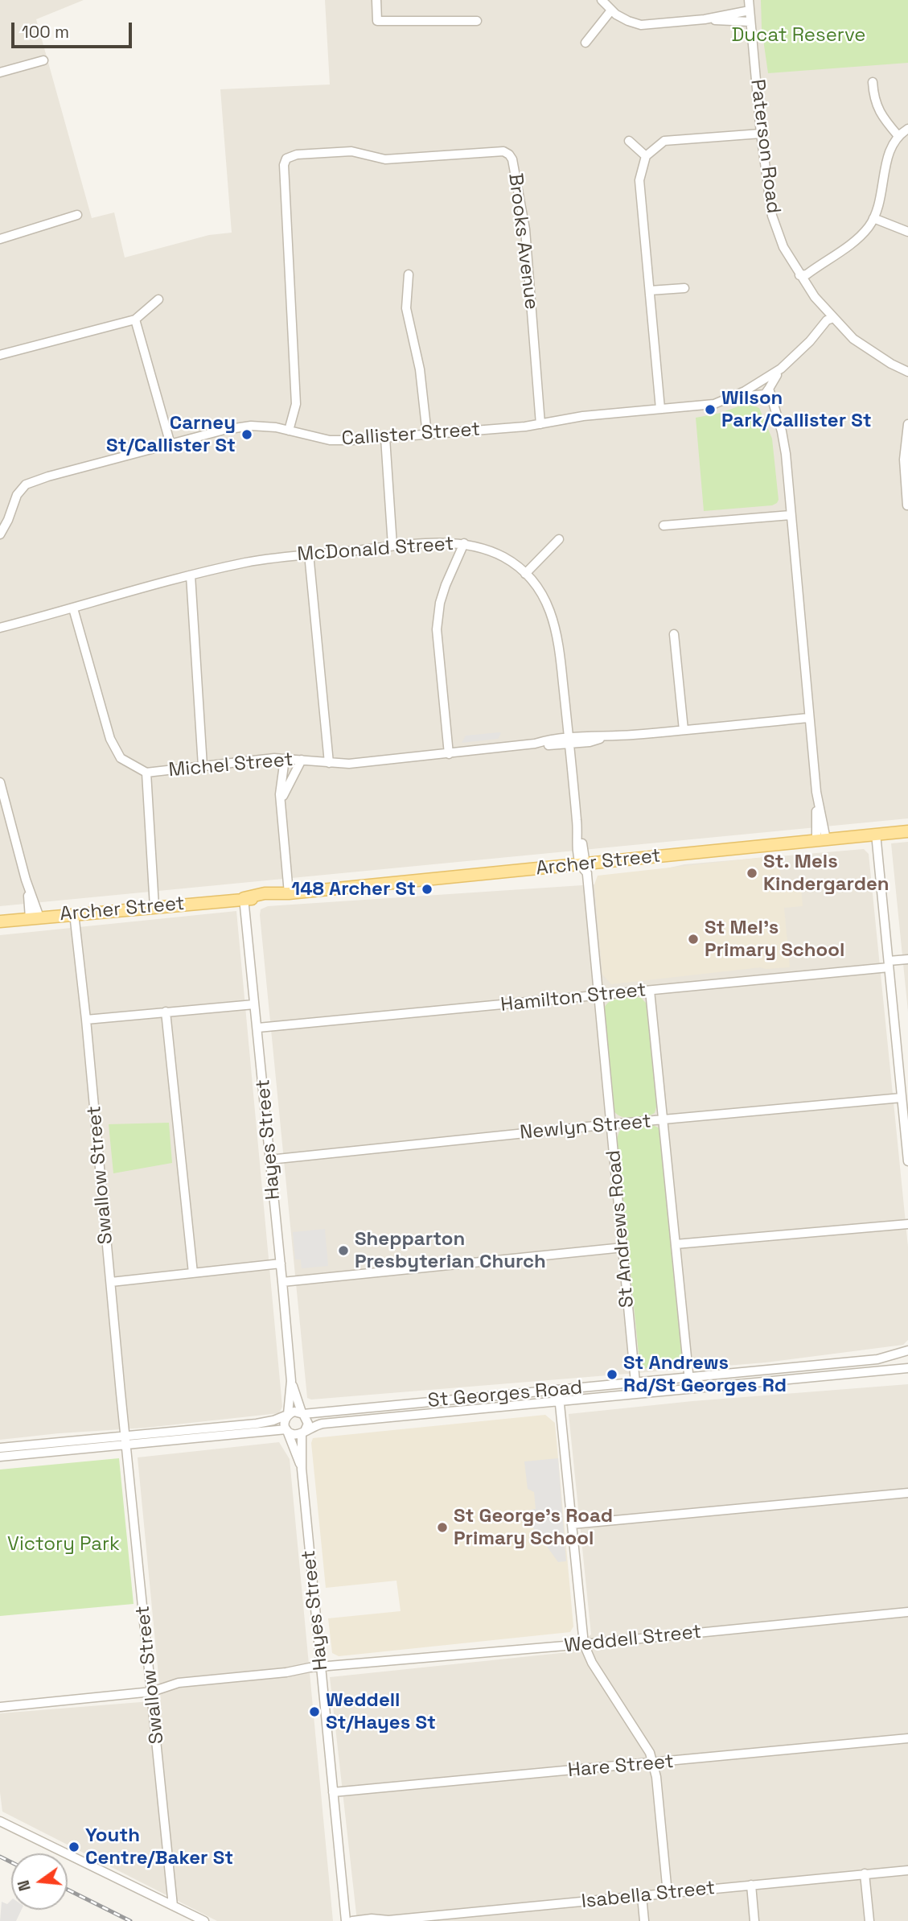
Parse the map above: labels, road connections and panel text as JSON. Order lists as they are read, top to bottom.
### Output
{
  "streets": {
    "main road": ["Archer Street"],
    "street": [
      "Paterson Road",
      "Brooks Avenue",
      "Callister Street",
      "McDonald Street",
      "Michel Street",
      "Hamilton Street",
      "Newlyn Street",
      "Hayes Street",
      "Swallow Street",
      "St Andrews Road",
      "St Georges Road",
      "Weddell Street",
      "Hare Street",
      "Isabella Street"
    ]
  },
  "crossings": [
    ["Paterson Road", "Callister Street"],
    ["Brooks Avenue", "Callister Street"],
    ["McDonald Street", "Michel Street"],
    ["McDonald Street", "Archer Street"],
    ["McDonald Street", "St Andrews Road"],
    ["Archer Street", "Hayes Street"],
    ["Archer Street", "Swallow Street"],
    ["Archer Street", "St Andrews Road"],
    ["Hamilton Street", "Hayes Street"],
    ["Hamilton Street", "St Andrews Road"],
    ["Newlyn Street", "Hayes Street"],
    ["Newlyn Street", "St Andrews Road"],
    ["Hayes Street", "St Georges Road"],
    ["Hayes Street", "Weddell Street"],
    ["Hayes Street", "Hare Street"],
    ["Swallow Street", "Weddell Street"],
    ["St Andrews Road", "St Georges Road"]
  ],
  "parks": ["Ducat Reserve", "Victory Park"],
  "places": [
    "Wilson Park/Callister St",
    "Carney St/Callister St",
    "St. Mels Kindergarden",
    "148 Archer St",
    "St Mel's Primary School",
    "Shepparton Presbyterian Church",
    "St Andrews Rd/St Georges Rd",
    "St George's Road Primary School",
    "Weddell St/Hayes St",
    "Youth Centre/Baker St"
  ],
  "scale_bar": "100 m",
  "north": "left"
}
